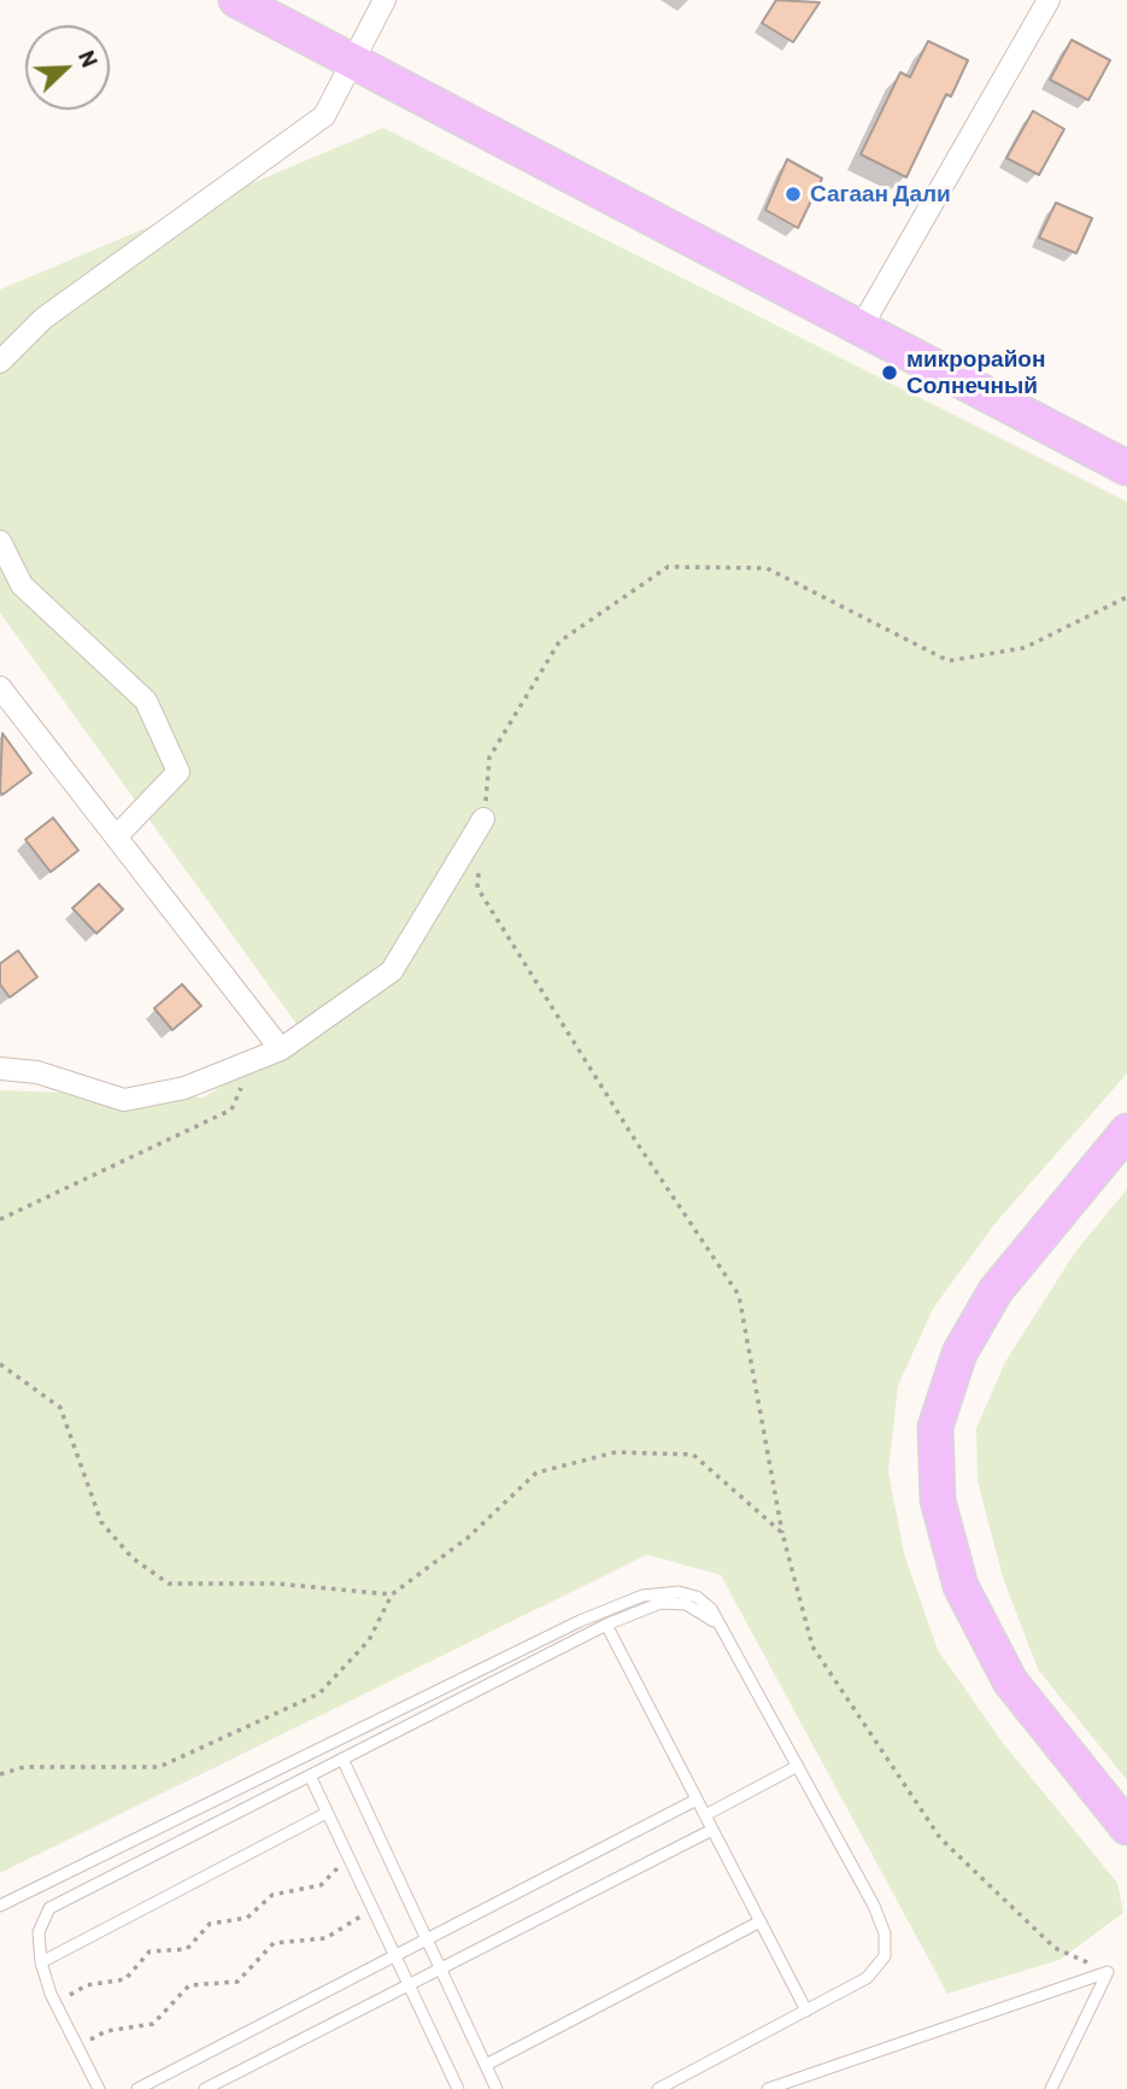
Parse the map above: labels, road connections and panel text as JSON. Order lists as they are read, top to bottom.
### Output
{
  "places": ["Сагаан Дали", "микрорайон Солнечный"],
  "north": "top right"
}
